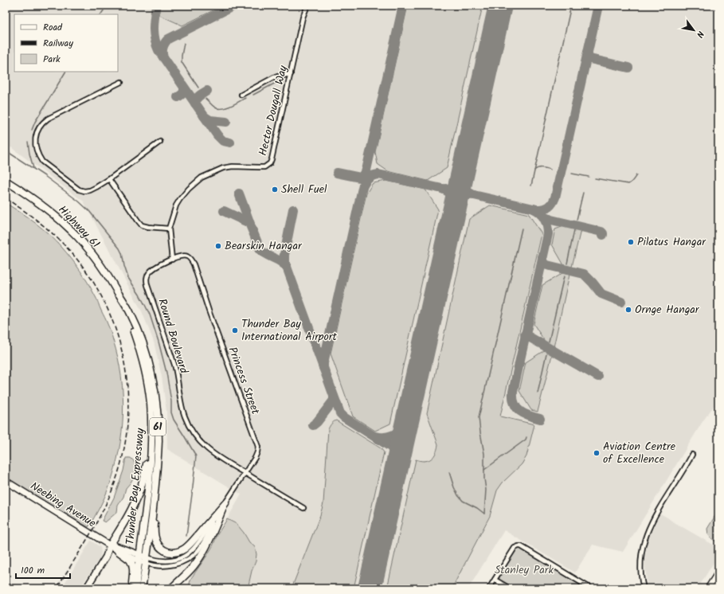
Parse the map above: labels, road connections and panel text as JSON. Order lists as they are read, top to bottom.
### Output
{
  "streets": {
    "highway": ["Highway 61", "61", "Thunder Bay Expressway"],
    "main road": ["Neebing Avenue"],
    "street": ["Hector Dougall Way", "Round Boulevard", "Princess Street"]
  },
  "crossings": [
    ["Highway 61", "Thunder Bay Expressway"],
    ["Round Boulevard", "Princess Street"],
    ["Princess Street", "Thunder Bay Expressway"],
    ["Princess Street", "Neebing Avenue"],
    ["Thunder Bay Expressway", "Neebing Avenue"]
  ],
  "parks": ["Stanley Park"],
  "places": [
    "Shell Fuel",
    "Pilatus Hangar",
    "Bearskin Hangar",
    "Ornge Hangar",
    "Thunder Bay International Airport",
    "Aviation Centre of Excellence"
  ],
  "legend": ["Road", "Railway", "Park"],
  "scale_bar": "100 m",
  "north": "bottom right"
}
